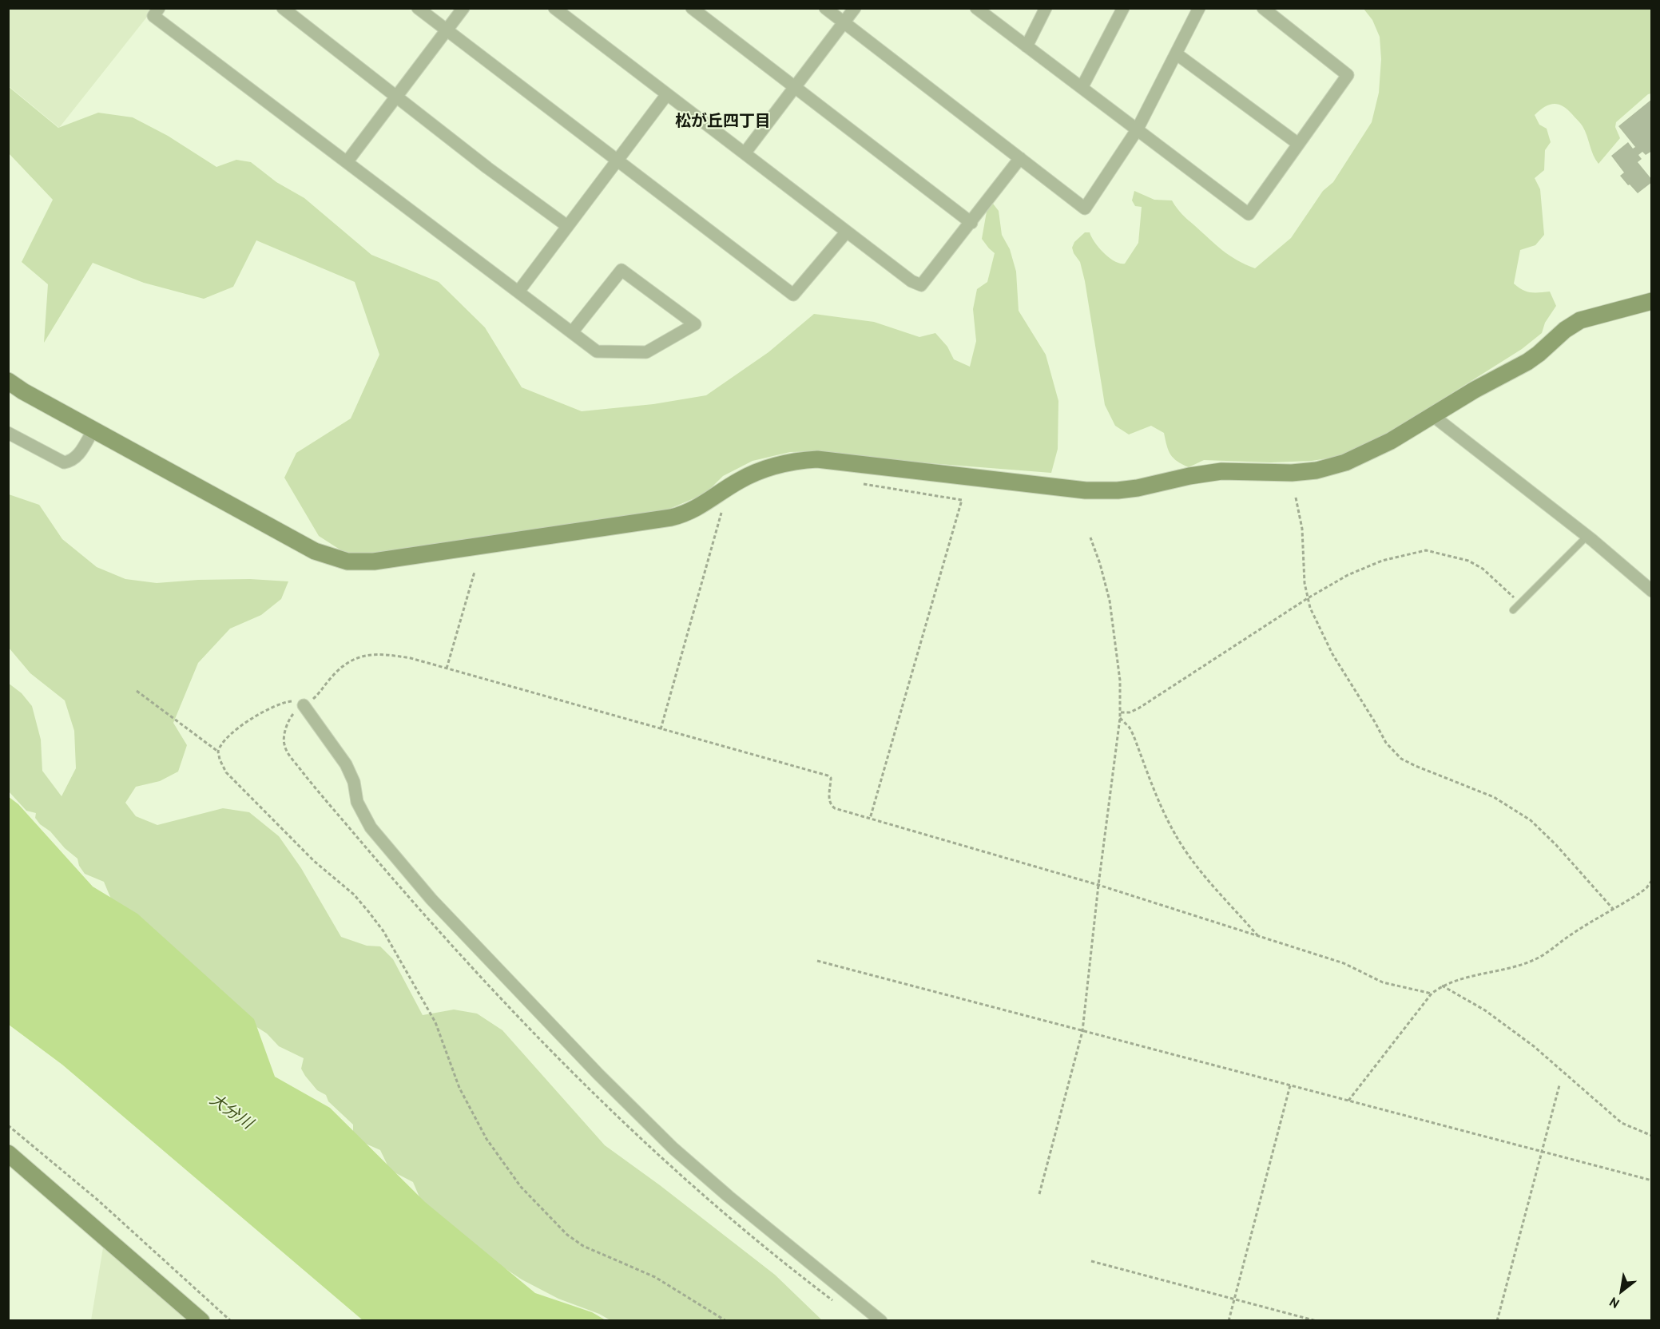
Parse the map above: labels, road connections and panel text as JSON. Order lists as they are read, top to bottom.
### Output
{
  "districts": ["松が丘四丁目"],
  "water": ["大分川"],
  "north": "bottom left"
}
